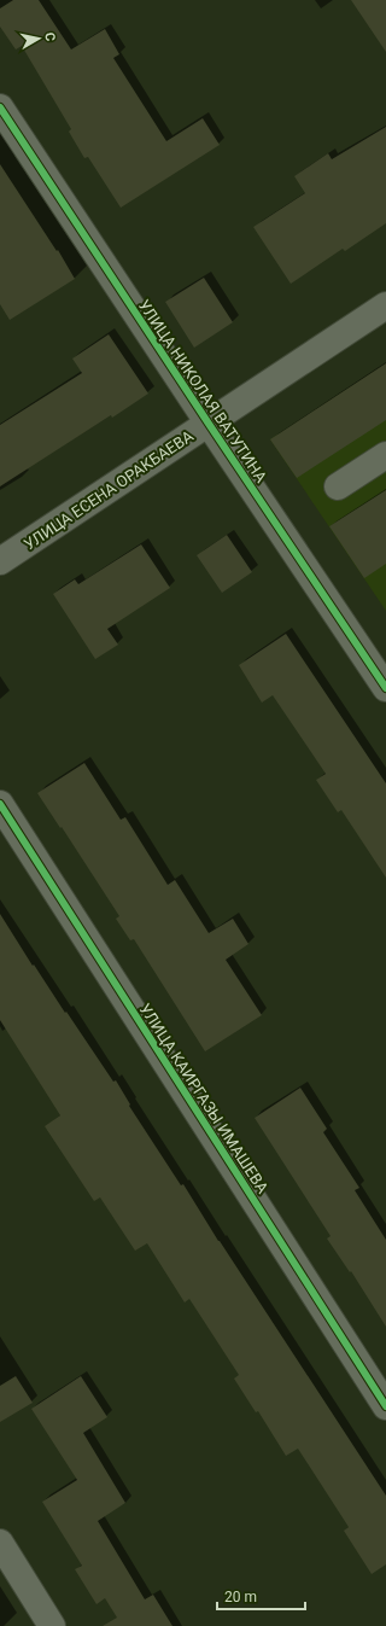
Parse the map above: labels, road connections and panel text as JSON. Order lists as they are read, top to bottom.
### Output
{
  "streets": {
    "street": ["УЛИЦА НИКОЛАЯ ВАТУТИНА", "УЛИЦА ЕСЕНА ОРАКБАЕВА", "УЛИЦА КАИРГАЗЫ ИМАШЕВА"]
  },
  "crossings": [
    ["УЛИЦА НИКОЛАЯ ВАТУТИНА", "УЛИЦА ЕСЕНА ОРАКБАЕВА"]
  ],
  "scale_bar": "20 m",
  "north": "right"
}
